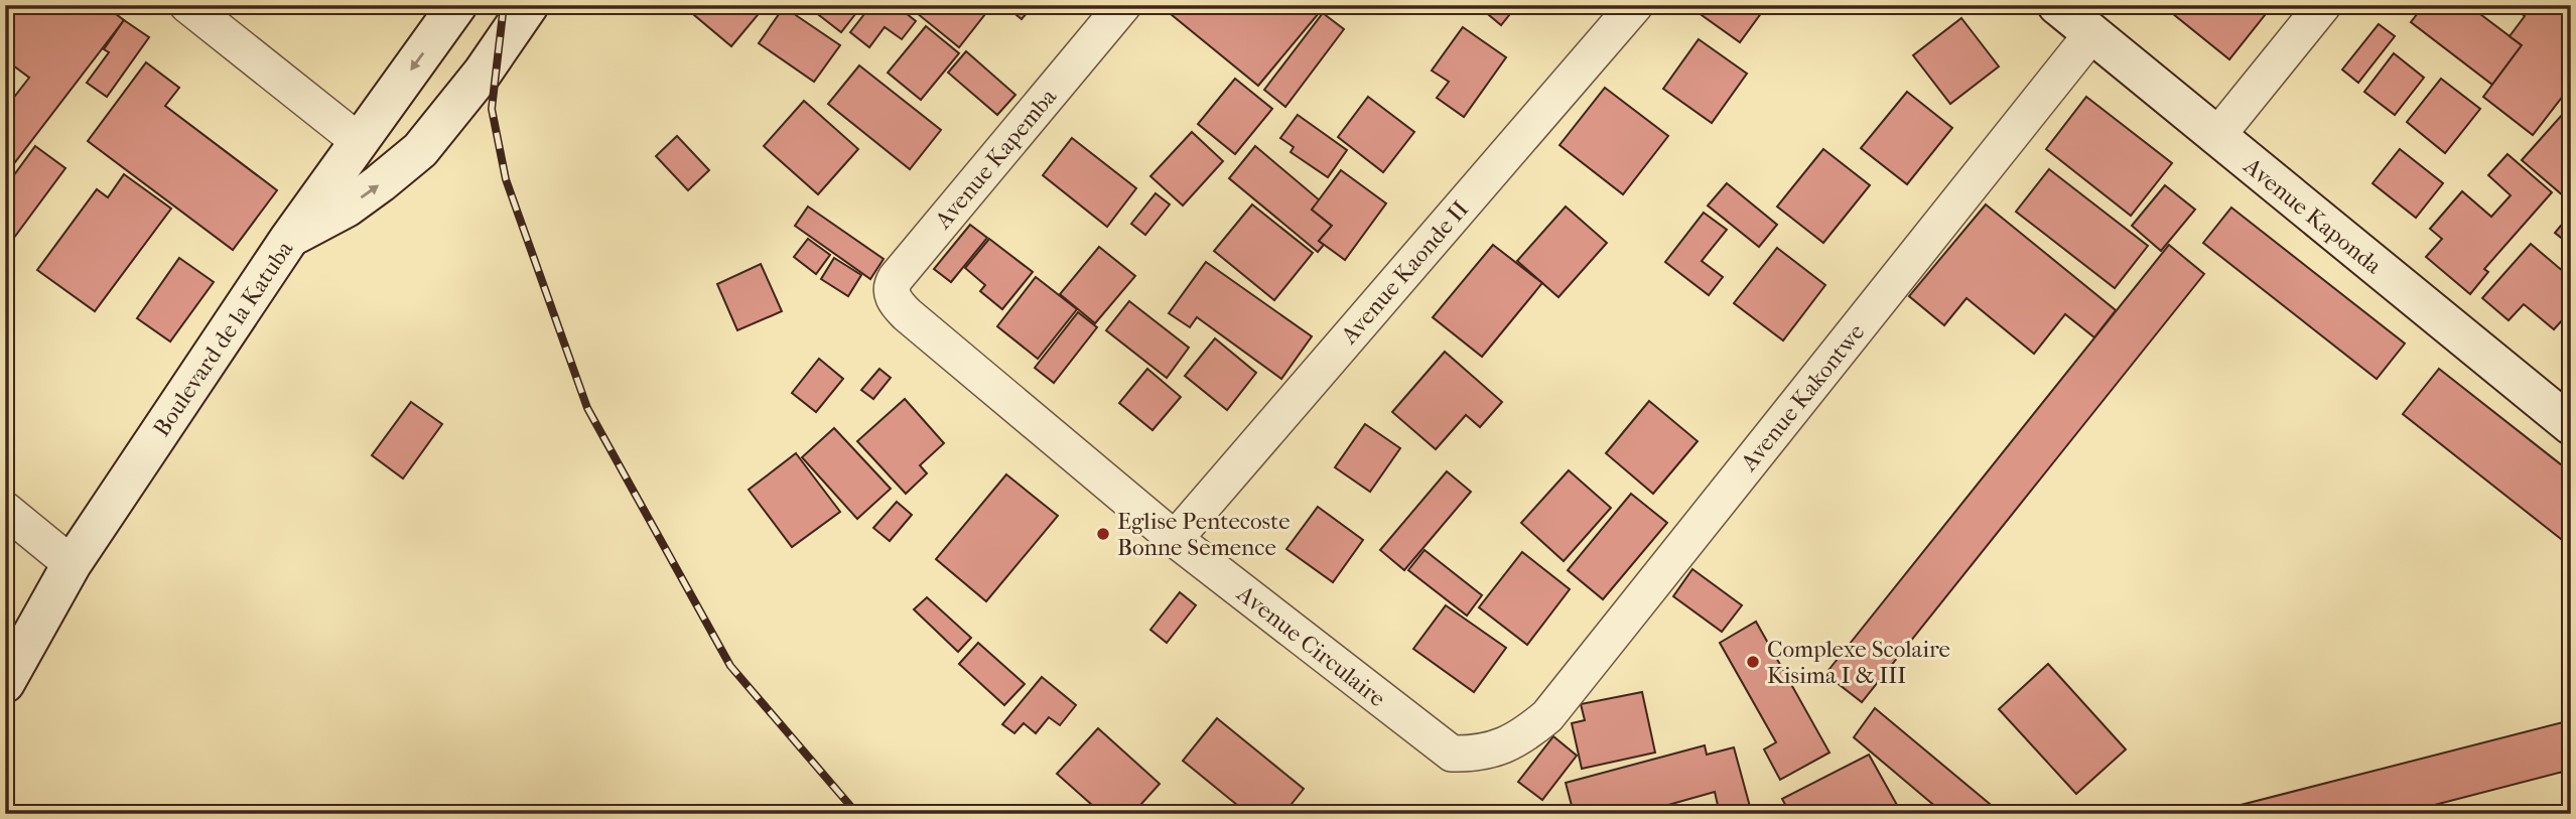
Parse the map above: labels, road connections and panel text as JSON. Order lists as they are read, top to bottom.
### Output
{
  "streets": {
    "street": [
      "Avenue Kapemba",
      "Avenue Kaponda",
      "Avenue Kaonde II",
      "Boulevard de la Katuba",
      "Avenue Kakontwe",
      "Avenue Circulaire"
    ]
  },
  "crossings": [
    ["Avenue Kapemba", "Avenue Circulaire"],
    ["Avenue Kaponda", "Avenue Kakontwe"],
    ["Avenue Kaonde II", "Avenue Circulaire"],
    ["Avenue Kakontwe", "Avenue Circulaire"]
  ],
  "places": ["Eglise Pentecoste Bonne Semence", "Complexe Scolaire Kisima I & III"]
}
